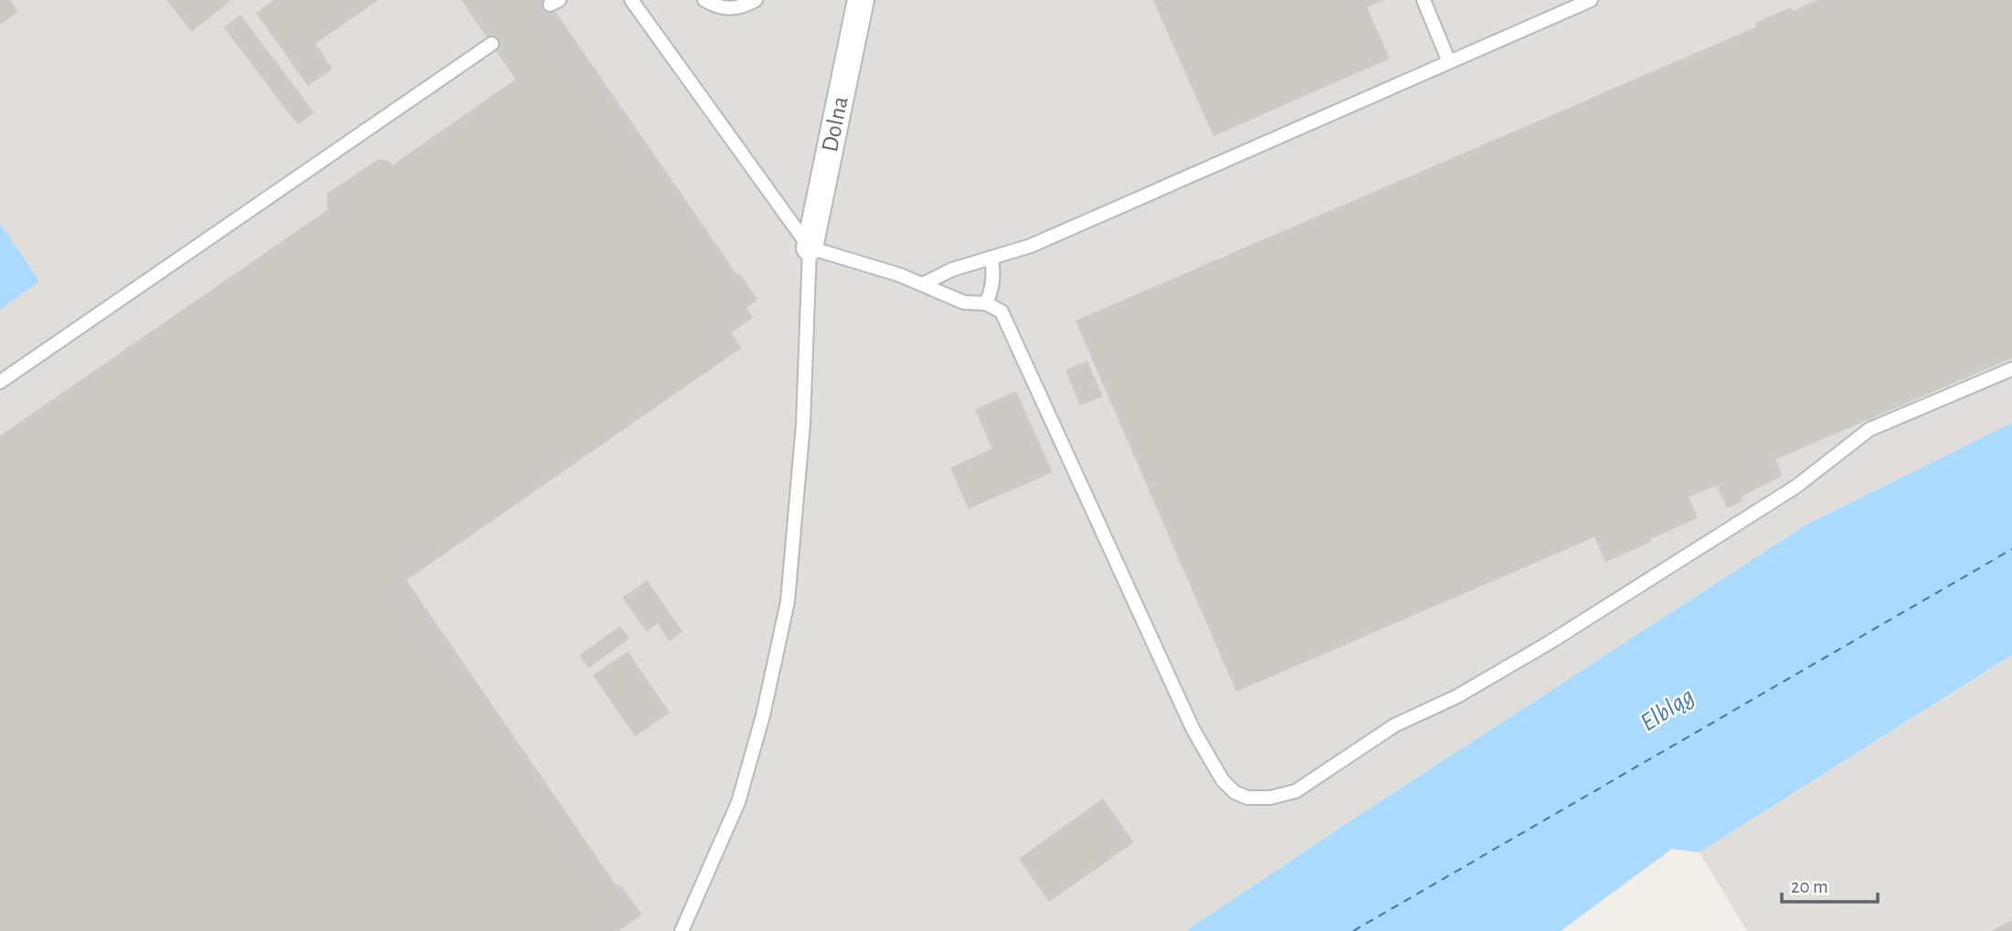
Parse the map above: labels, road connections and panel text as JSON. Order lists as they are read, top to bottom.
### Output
{
  "streets": {
    "street": ["Dolna"]
  },
  "water": ["Elbląg"],
  "scale_bar": "20 m"
}
